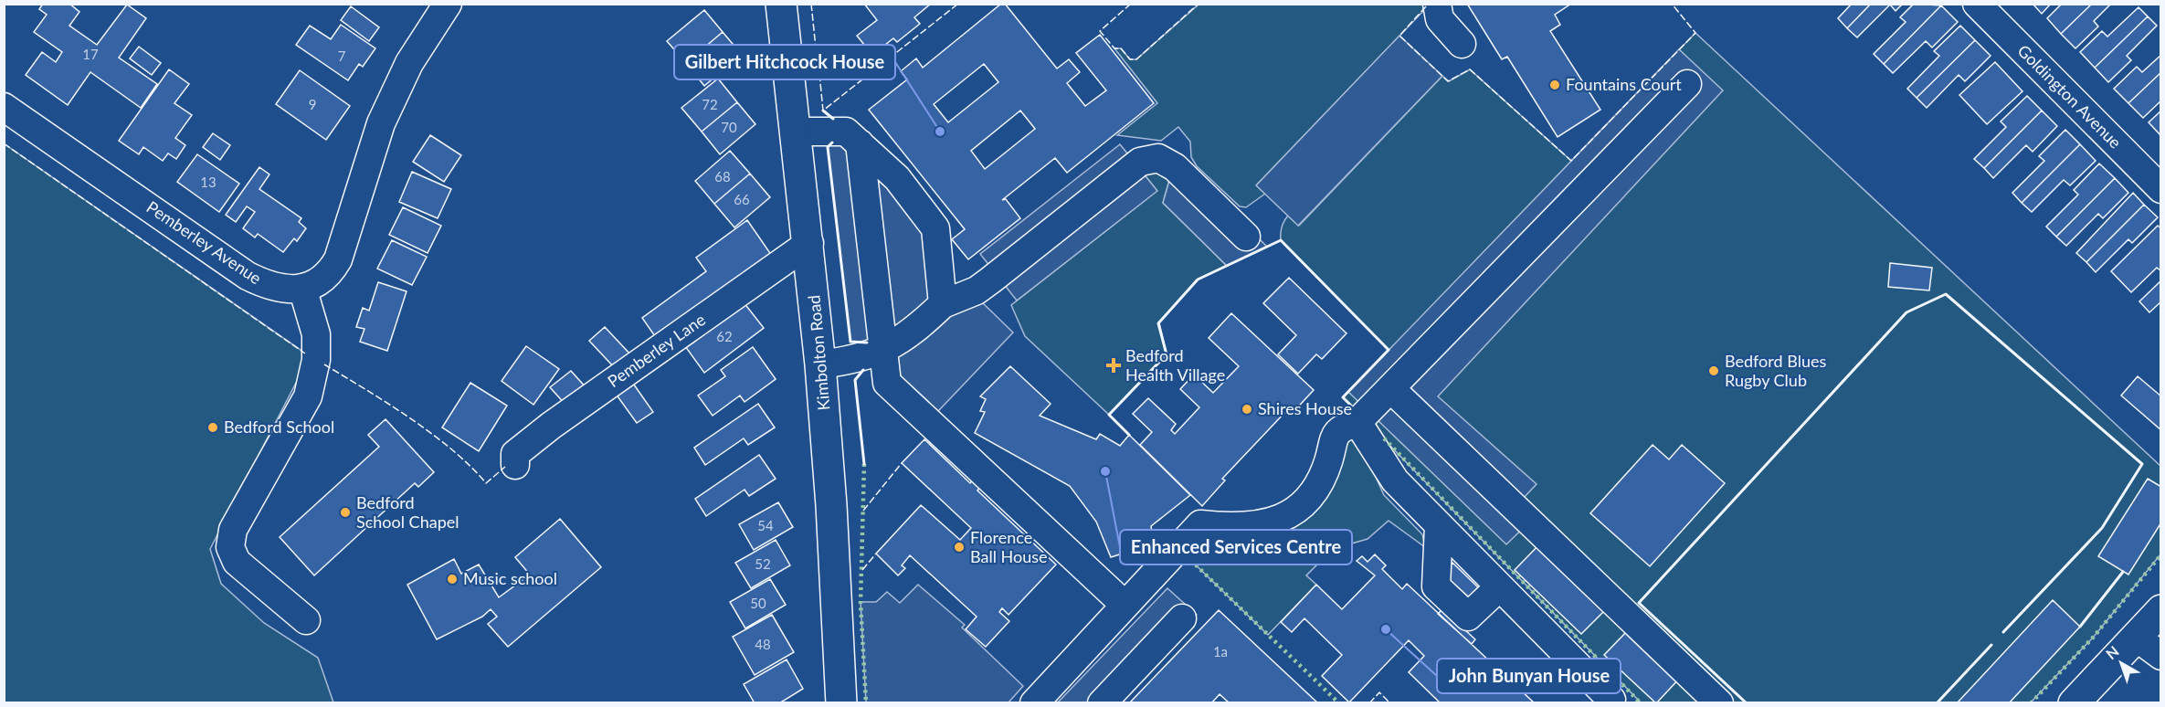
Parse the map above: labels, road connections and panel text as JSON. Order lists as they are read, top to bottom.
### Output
{
  "streets": {
    "main road": ["Kimbolton Road"],
    "street": ["Goldington Avenue", "Pemberley Avenue", "Pemberley Lane"]
  },
  "crossings": [
    ["Pemberley Lane", "Kimbolton Road"]
  ],
  "places": {
    "other": [
      "Fountains Court",
      "Gilbert Hitchcock House",
      "Bedford Blues Rugby Club",
      "Shires House",
      "Bedford School",
      "Enhanced Services Centre",
      "Bedford School Chapel",
      "Florence Ball House",
      "Music school",
      "John Bunyan House"
    ],
    "health": ["Bedford Health Village"]
  },
  "house_numbers": [
    "17",
    "7",
    "9",
    "72",
    "70",
    "68",
    "13",
    "66",
    "62",
    "54",
    "52",
    "50",
    "48",
    "1a"
  ],
  "north": "top left"
}
